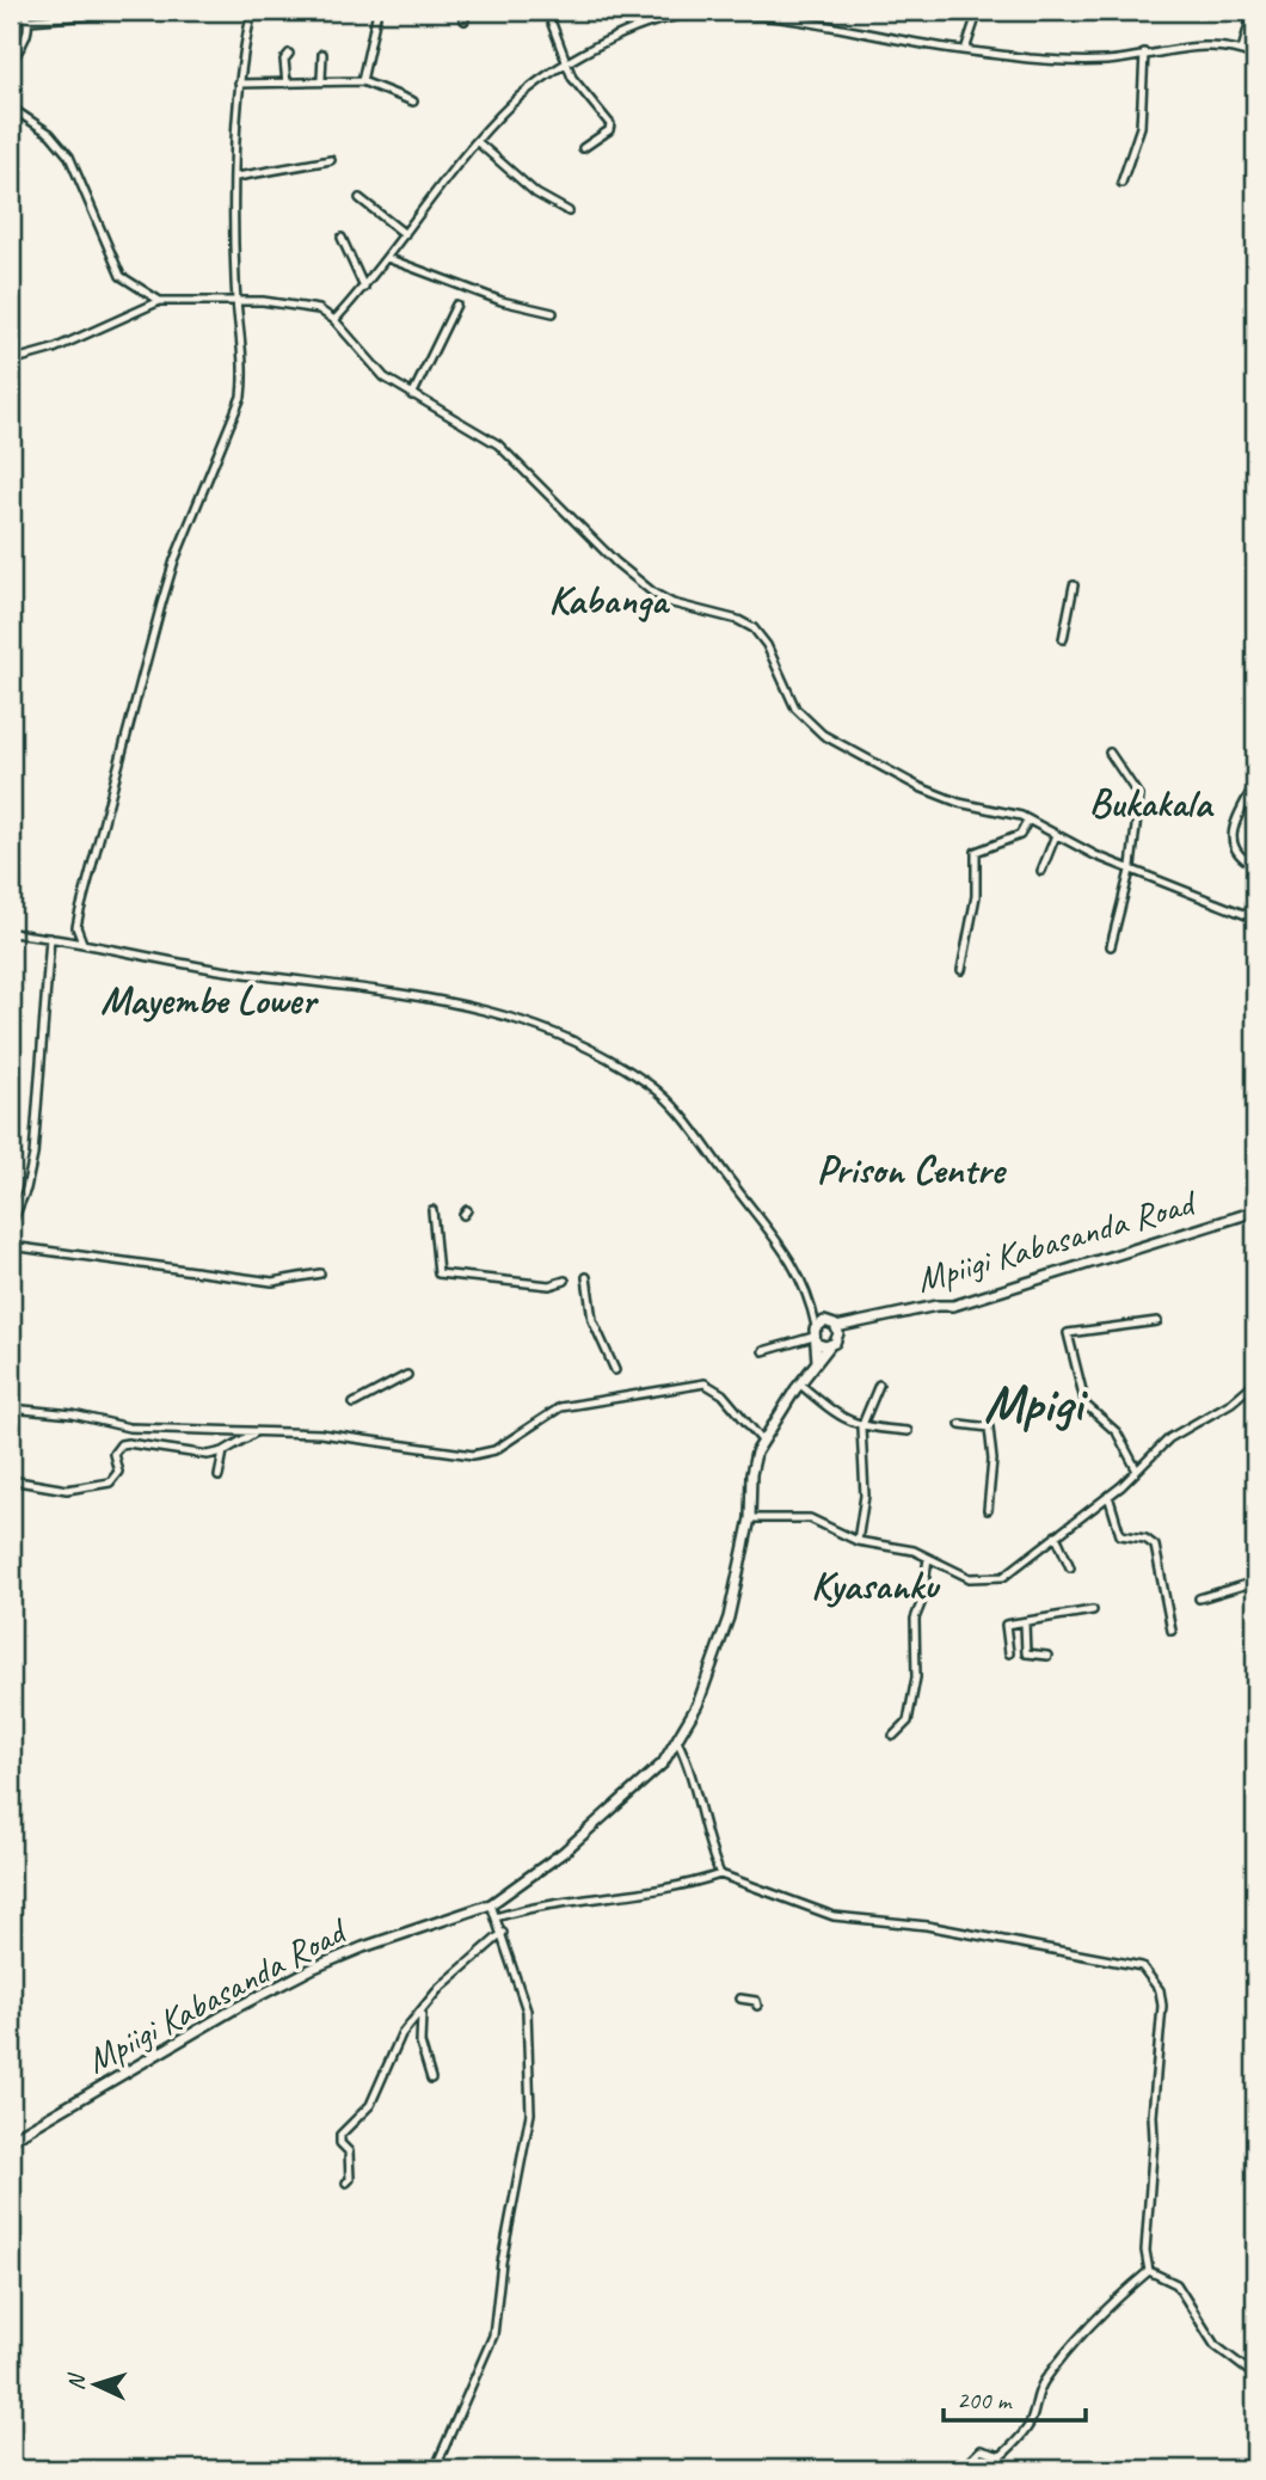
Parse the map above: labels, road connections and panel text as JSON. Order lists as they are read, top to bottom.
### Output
{
  "streets": {
    "main road": ["Mpiigi Kabasanda Road"]
  },
  "districts": [
    "Kabanga",
    "Bukakala",
    "Mayembe Lower",
    "Prison Centre",
    "Mpigi",
    "Kyasanku"
  ],
  "scale_bar": "200 m",
  "north": "left"
}
